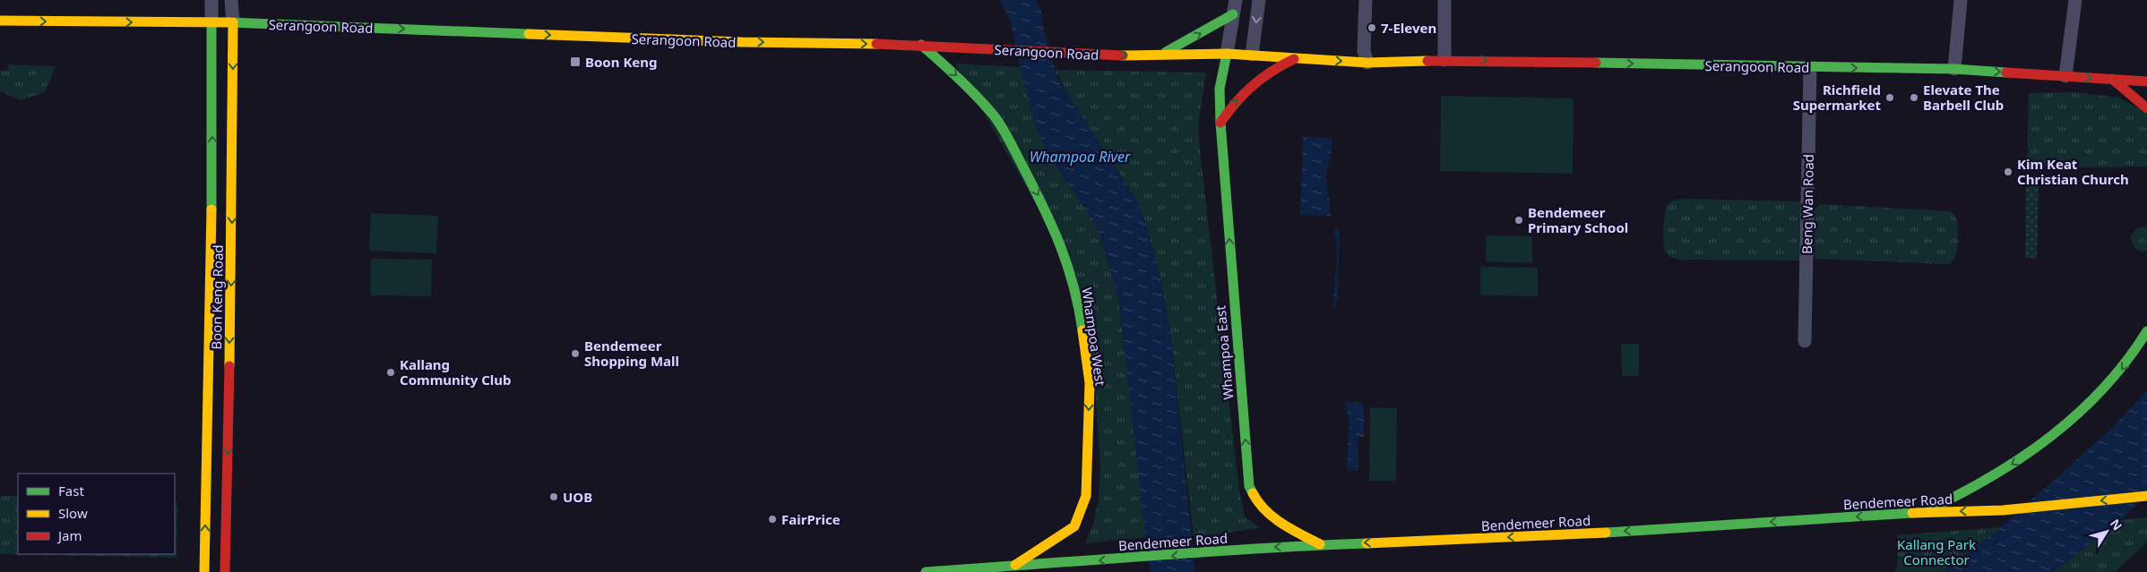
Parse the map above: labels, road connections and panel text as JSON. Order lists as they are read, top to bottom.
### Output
{
  "streets": {
    "main road": [
      "Serangoon Road",
      "Boon Keng Road",
      "Whampoa West",
      "Whampoa East",
      "Bendemeer Road"
    ],
    "street": ["Beng Wan Road"]
  },
  "crossings": [
    ["Serangoon Road", "Beng Wan Road"],
    ["Serangoon Road", "Boon Keng Road"],
    ["Serangoon Road", "Whampoa West"],
    ["Serangoon Road", "Whampoa East"],
    ["Whampoa West", "Bendemeer Road"],
    ["Whampoa East", "Bendemeer Road"]
  ],
  "one_way": [
    "Serangoon Road",
    "Whampoa West",
    "Whampoa East",
    "Bendemeer Road"
  ],
  "water": ["Whampoa River"],
  "parks": ["Kallang Park Connector"],
  "places": {
    "other": [
      "7-Eleven",
      "Richfield Supermarket",
      "Elevate The Barbell Club",
      "Kim Keat Christian Church",
      "Bendemeer Primary School",
      "Bendemeer Shopping Mall",
      "Kallang Community Club",
      "UOB",
      "FairPrice"
    ],
    "transit": ["Boon Keng"]
  },
  "legend": ["Fast", "Slow", "Jam"],
  "north": "top right"
}
